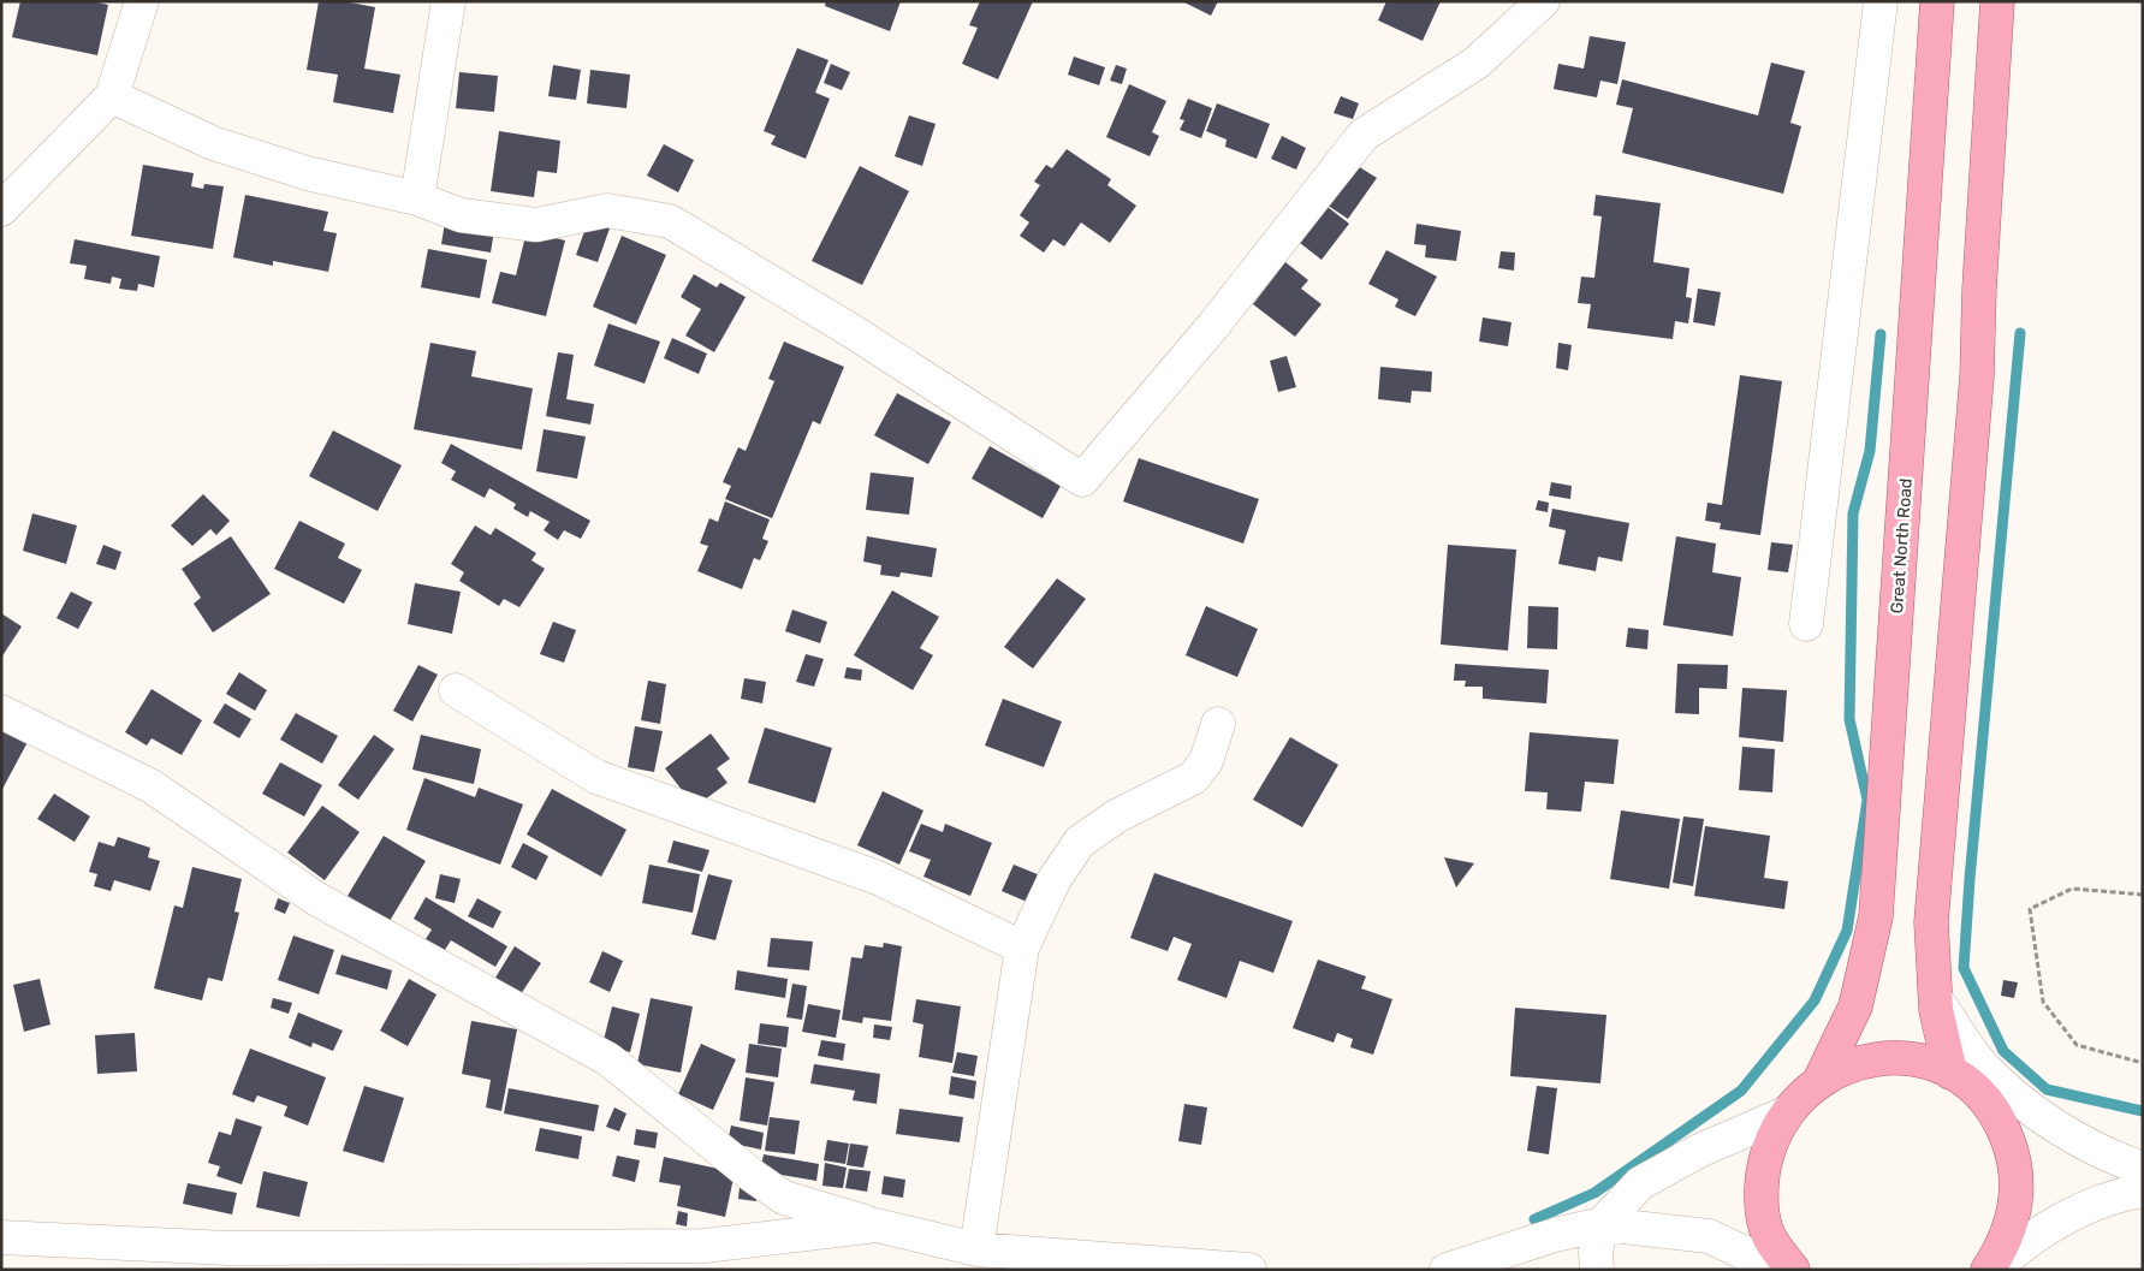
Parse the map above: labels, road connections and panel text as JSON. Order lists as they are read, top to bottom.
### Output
{
  "streets": {
    "main road": ["Great North Road"]
  }
}
